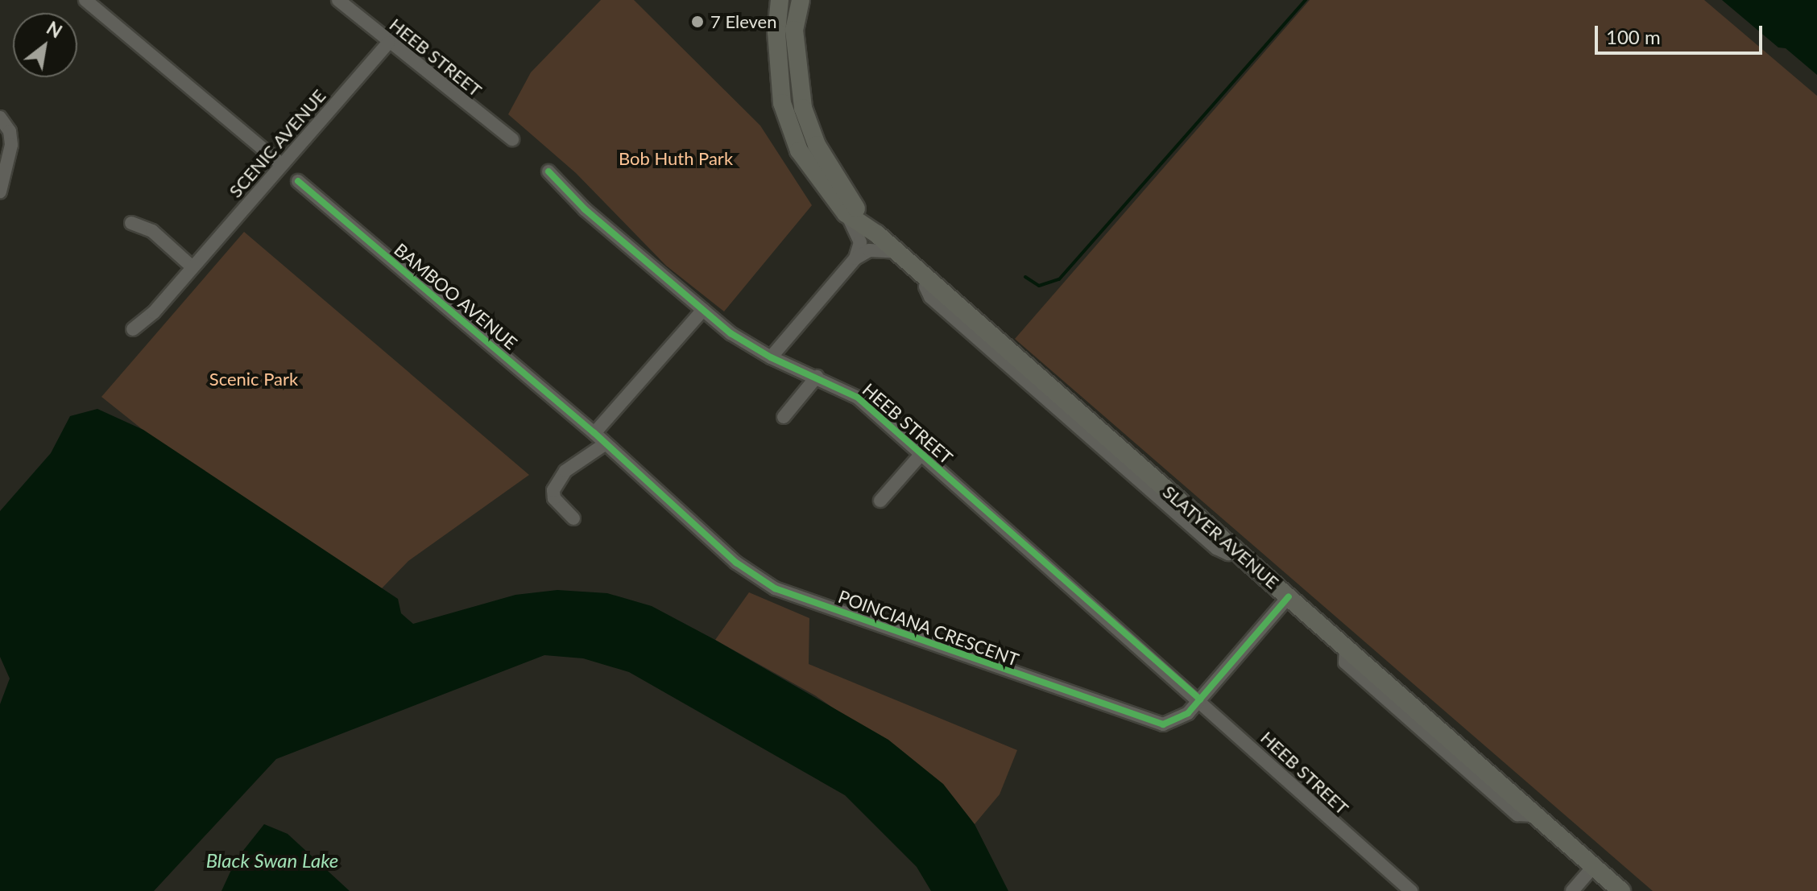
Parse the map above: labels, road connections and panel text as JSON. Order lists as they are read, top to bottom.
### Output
{
  "streets": {
    "main road": ["SLATYER AVENUE"],
    "street": [
      "HEEB STREET",
      "SCENIC AVENUE",
      "BAMBOO AVENUE",
      "POINCIANA CRESCENT"
    ]
  },
  "crossings": [
    ["HEEB STREET", "SCENIC AVENUE"],
    ["HEEB STREET", "POINCIANA CRESCENT"],
    ["BAMBOO AVENUE", "POINCIANA CRESCENT"],
    ["SLATYER AVENUE", "POINCIANA CRESCENT"]
  ],
  "water": ["Black Swan Lake"],
  "parks": ["Bob Huth Park", "Scenic Park"],
  "places": ["7 Eleven"],
  "scale_bar": "100 m",
  "north": "top right"
}
